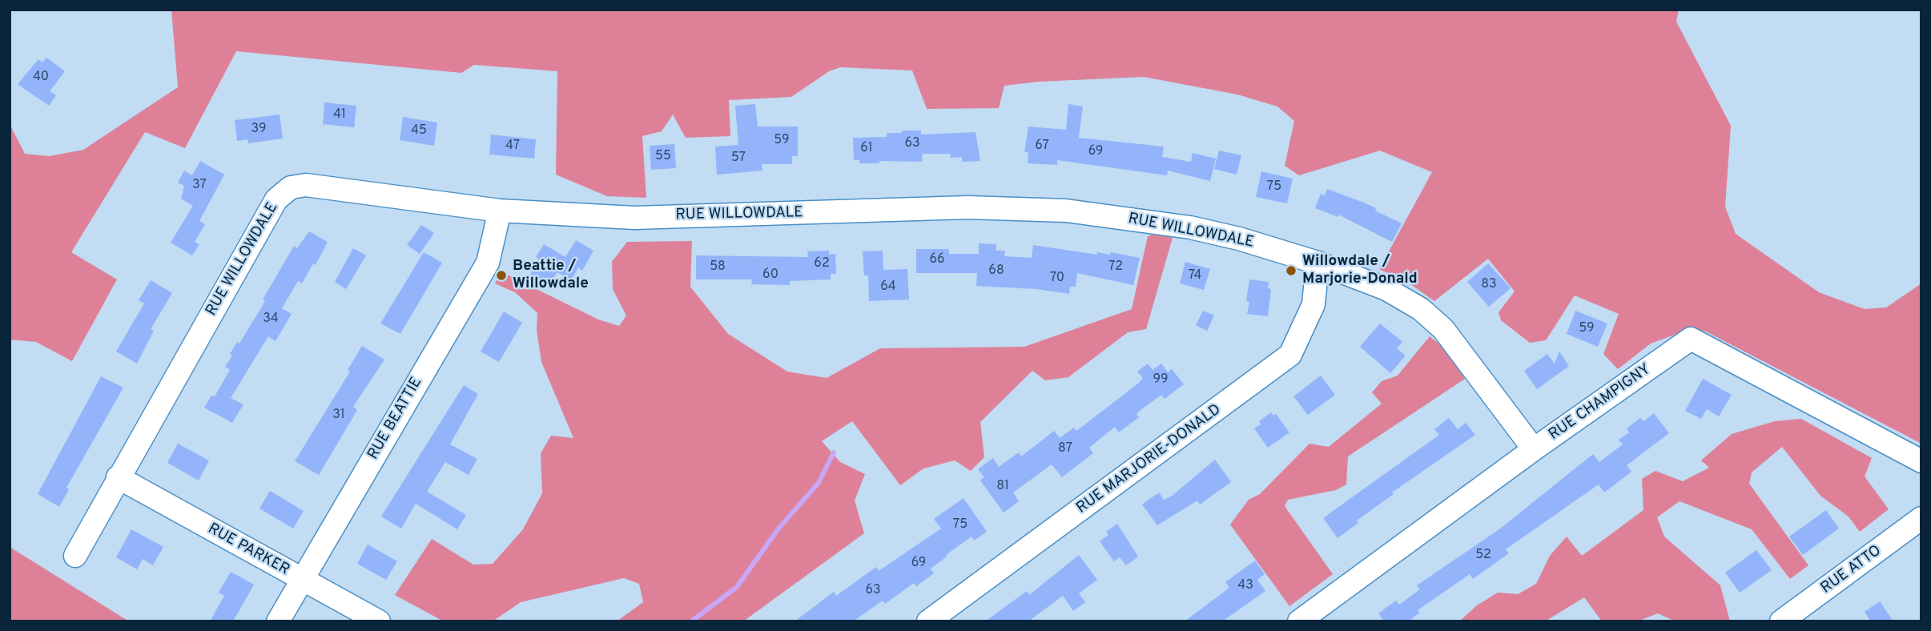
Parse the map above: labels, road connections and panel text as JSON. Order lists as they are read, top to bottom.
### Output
{
  "streets": {
    "street": [
      "RUE WILLOWDALE",
      "RUE CHAMPIGNY",
      "RUE BEATTIE",
      "RUE MARJORIE-DONALD",
      "RUE PARKER",
      "RUE ATTO"
    ]
  },
  "crossings": [
    ["RUE WILLOWDALE", "RUE CHAMPIGNY"],
    ["RUE WILLOWDALE", "RUE BEATTIE"],
    ["RUE WILLOWDALE", "RUE MARJORIE-DONALD"],
    ["RUE WILLOWDALE", "RUE PARKER"],
    ["RUE BEATTIE", "RUE PARKER"]
  ],
  "places": ["Willowdale / Marjorie-Donald", "Beattie / Willowdale"],
  "house_numbers": [
    "40",
    "41",
    "39",
    "45",
    "59",
    "63",
    "47",
    "67",
    "61",
    "69",
    "55",
    "57",
    "37",
    "75",
    "66",
    "62",
    "58",
    "72",
    "68",
    "60",
    "74",
    "70",
    "83",
    "64",
    "34",
    "59",
    "99",
    "31",
    "87",
    "81",
    "75",
    "52",
    "69",
    "43",
    "63"
  ]
}
